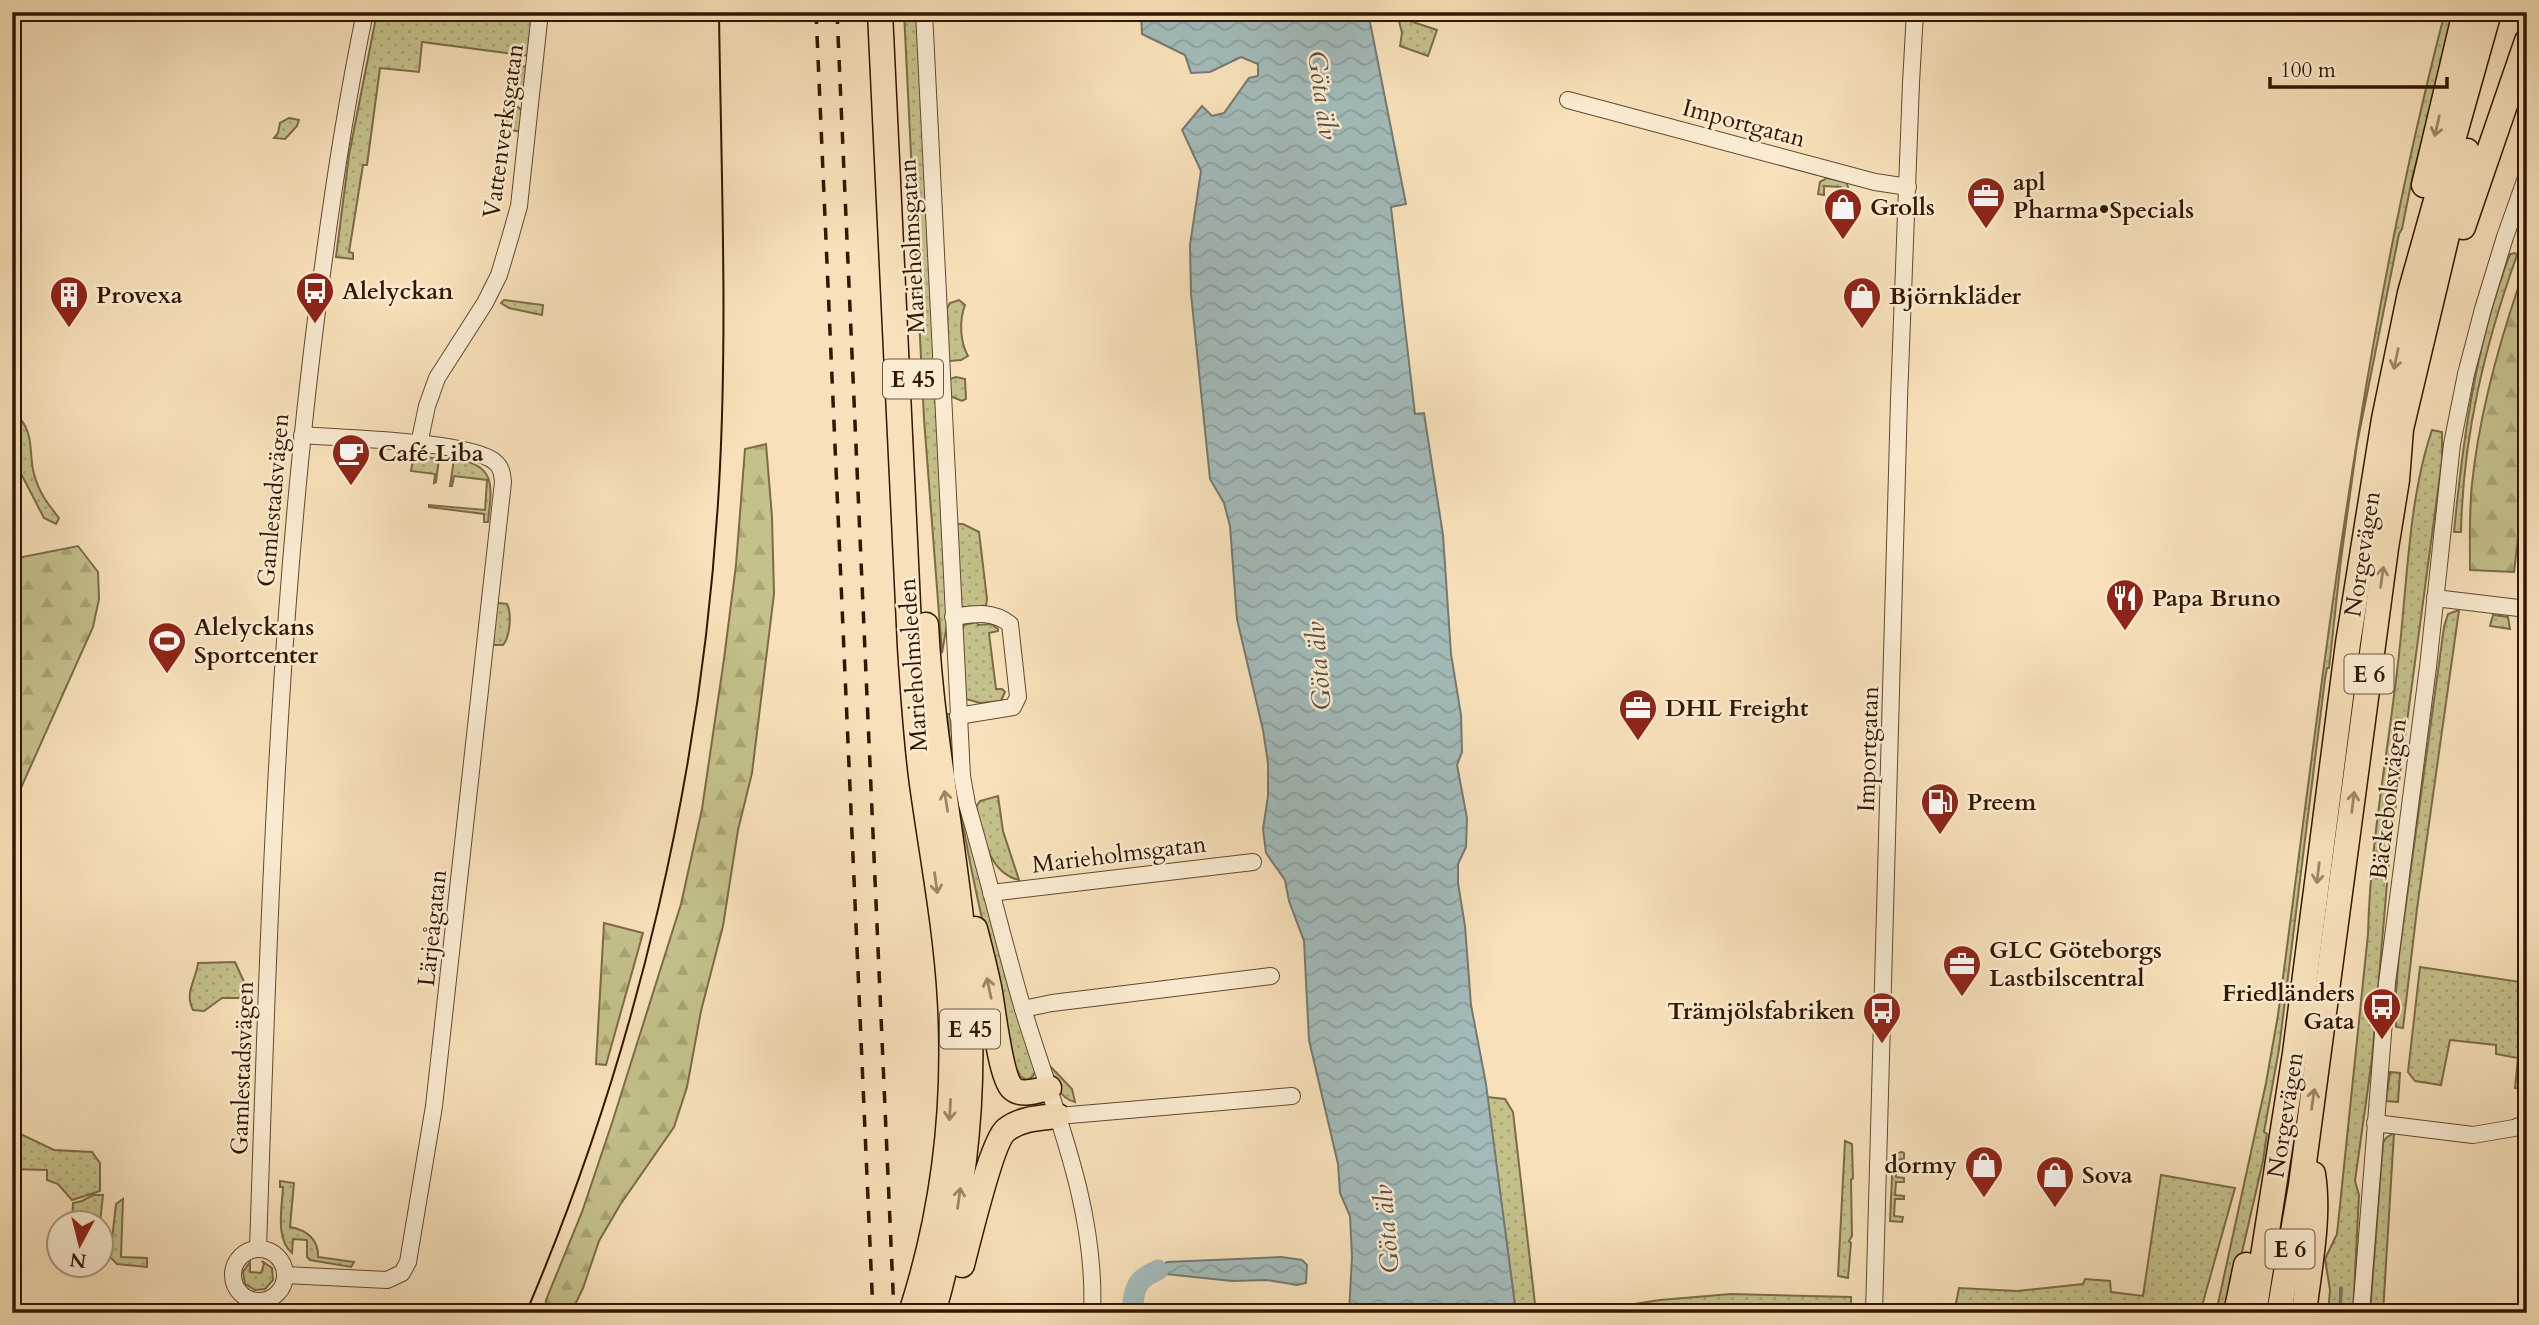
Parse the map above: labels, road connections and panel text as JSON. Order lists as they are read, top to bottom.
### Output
{
  "streets": {
    "highway": [
      "E 45",
      "Norgevägen",
      "Marieholmsleden",
      "E 6"
    ],
    "street": [
      "Importgatan",
      "Vattenverksgatan",
      "Marieholmsgatan",
      "Gamlestadsvägen",
      "Bäckebolsvägen",
      "Lärjeågatan"
    ]
  },
  "crossings": [
    ["Vattenverksgatan", "Lärjeågatan"],
    ["Gamlestadsvägen", "Lärjeågatan"]
  ],
  "water": ["Göta älv"],
  "places": {
    "office": ["apl Pharma•Specials", "DHL Freight", "GLC Göteborgs Lastbilscentral"],
    "shop": [
      "Grolls",
      "Björnkläder",
      "dormy",
      "Sova"
    ],
    "bus stop": ["Alelyckan", "Friedländers Gata", "Trämjölsfabriken"],
    "building": ["Provexa"],
    "cafe": ["Café Liba"],
    "restaurant": ["Papa Bruno"],
    "sports": ["Alelyckans Sportcenter"],
    "fuel station": ["Preem"]
  },
  "scale_bar": "100 m",
  "north": "bottom"
}
